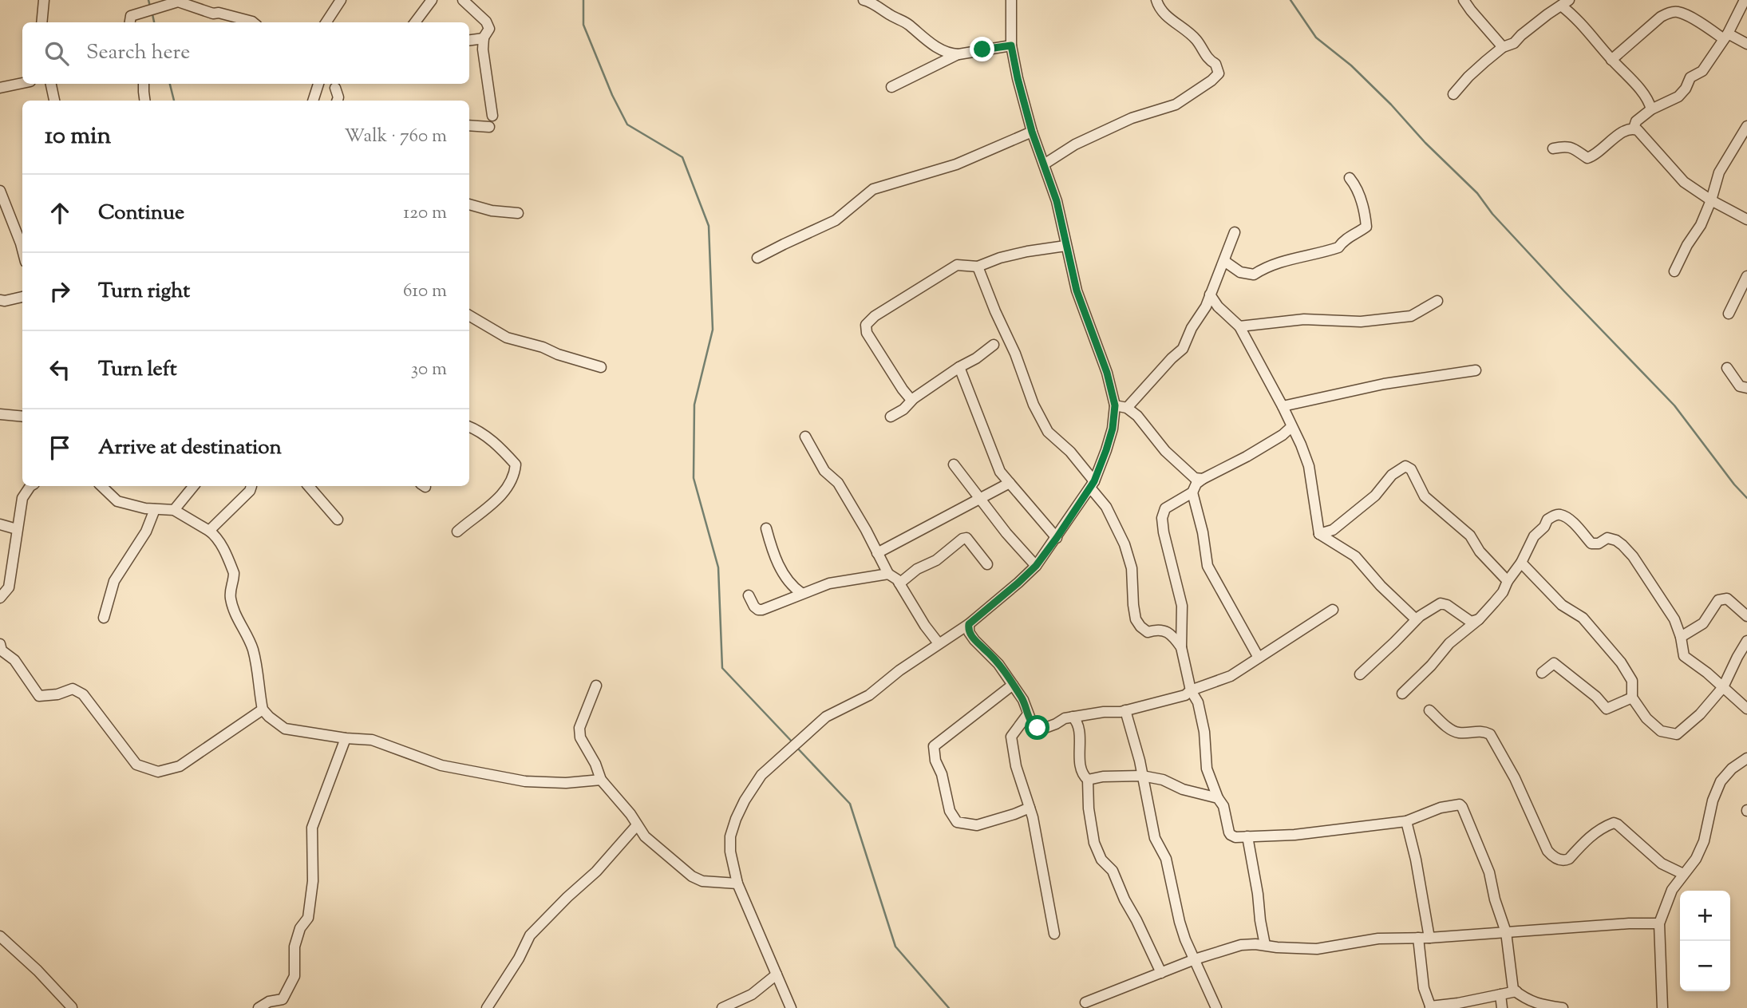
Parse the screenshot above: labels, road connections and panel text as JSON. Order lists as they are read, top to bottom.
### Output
{
  "page": {
    "search": "Search here",
    "heading": ["10 min", "Walk · 760 m"],
    "list": [
      ["Continue", "120 m"],
      ["Turn right", "610 m"],
      ["Turn left", "30 m"],
      "Arrive at destination"
    ],
    "map_buttons": ["+", "−"]
  }
}
